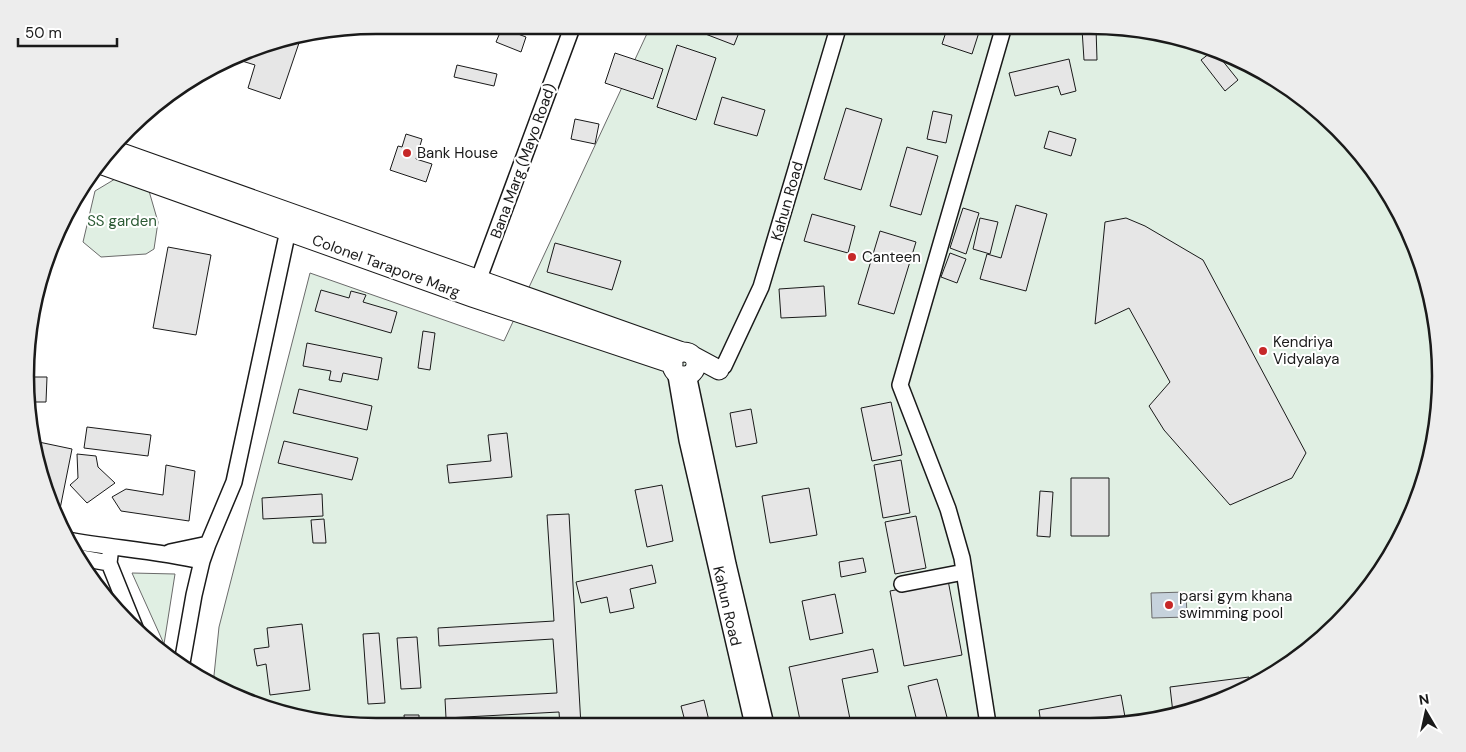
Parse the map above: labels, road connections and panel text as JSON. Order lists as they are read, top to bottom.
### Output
{
  "streets": {
    "main road": ["Colonel Tarapore Marg"],
    "street": ["Bana Marg (Mayo Road)", "Kahun Road"]
  },
  "crossings": [
    ["Bana Marg (Mayo Road)", "Colonel Tarapore Marg"],
    ["Kahun Road", "Colonel Tarapore Marg"]
  ],
  "parks": ["SS garden"],
  "places": [
    "Bank House",
    "Canteen",
    "Kendriya Vidyalaya",
    "parsi gym khana swimming pool"
  ],
  "scale_bar": "50 m",
  "north": "top"
}
